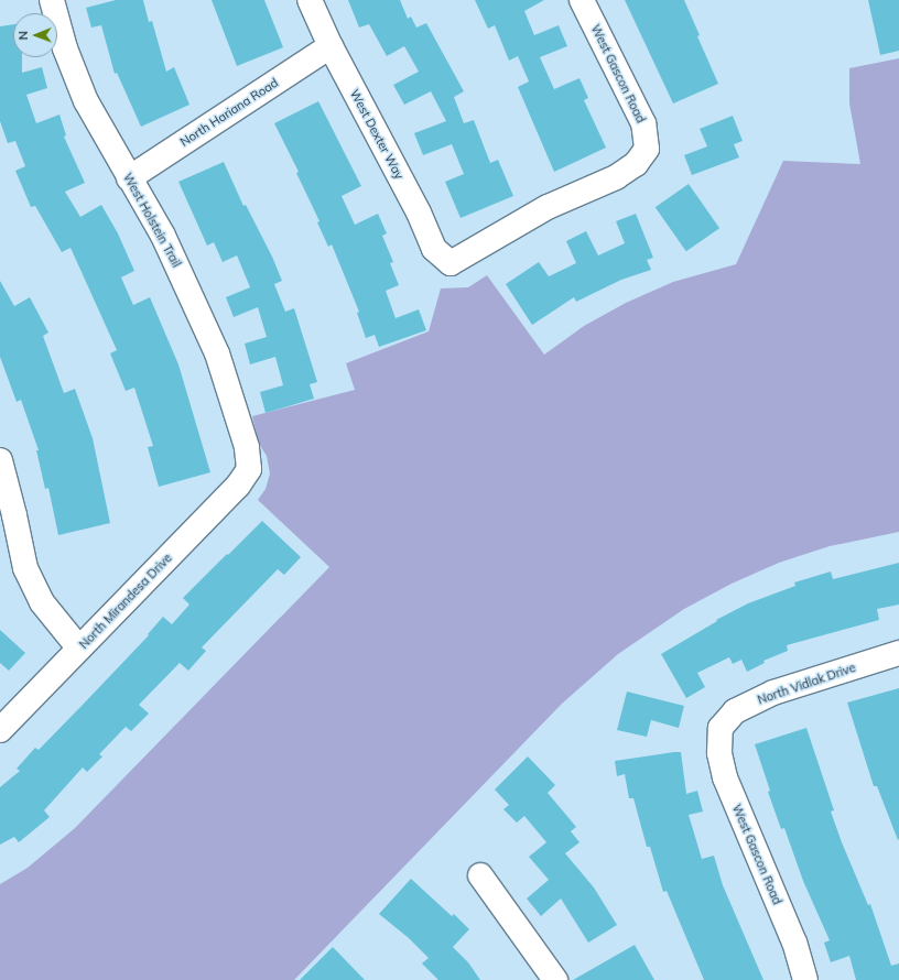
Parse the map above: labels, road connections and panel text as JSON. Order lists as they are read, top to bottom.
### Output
{
  "streets": {
    "street": [
      "West Gascon Road",
      "North Hariana Road",
      "West Dexter Way",
      "West Holstein Trail",
      "North Mirandesa Drive",
      "North Vidlak Drive"
    ]
  },
  "crossings": [
    ["West Gascon Road", "West Dexter Way"],
    ["West Gascon Road", "North Vidlak Drive"],
    ["North Hariana Road", "West Dexter Way"],
    ["North Hariana Road", "West Holstein Trail"],
    ["West Holstein Trail", "North Mirandesa Drive"]
  ],
  "north": "left"
}
